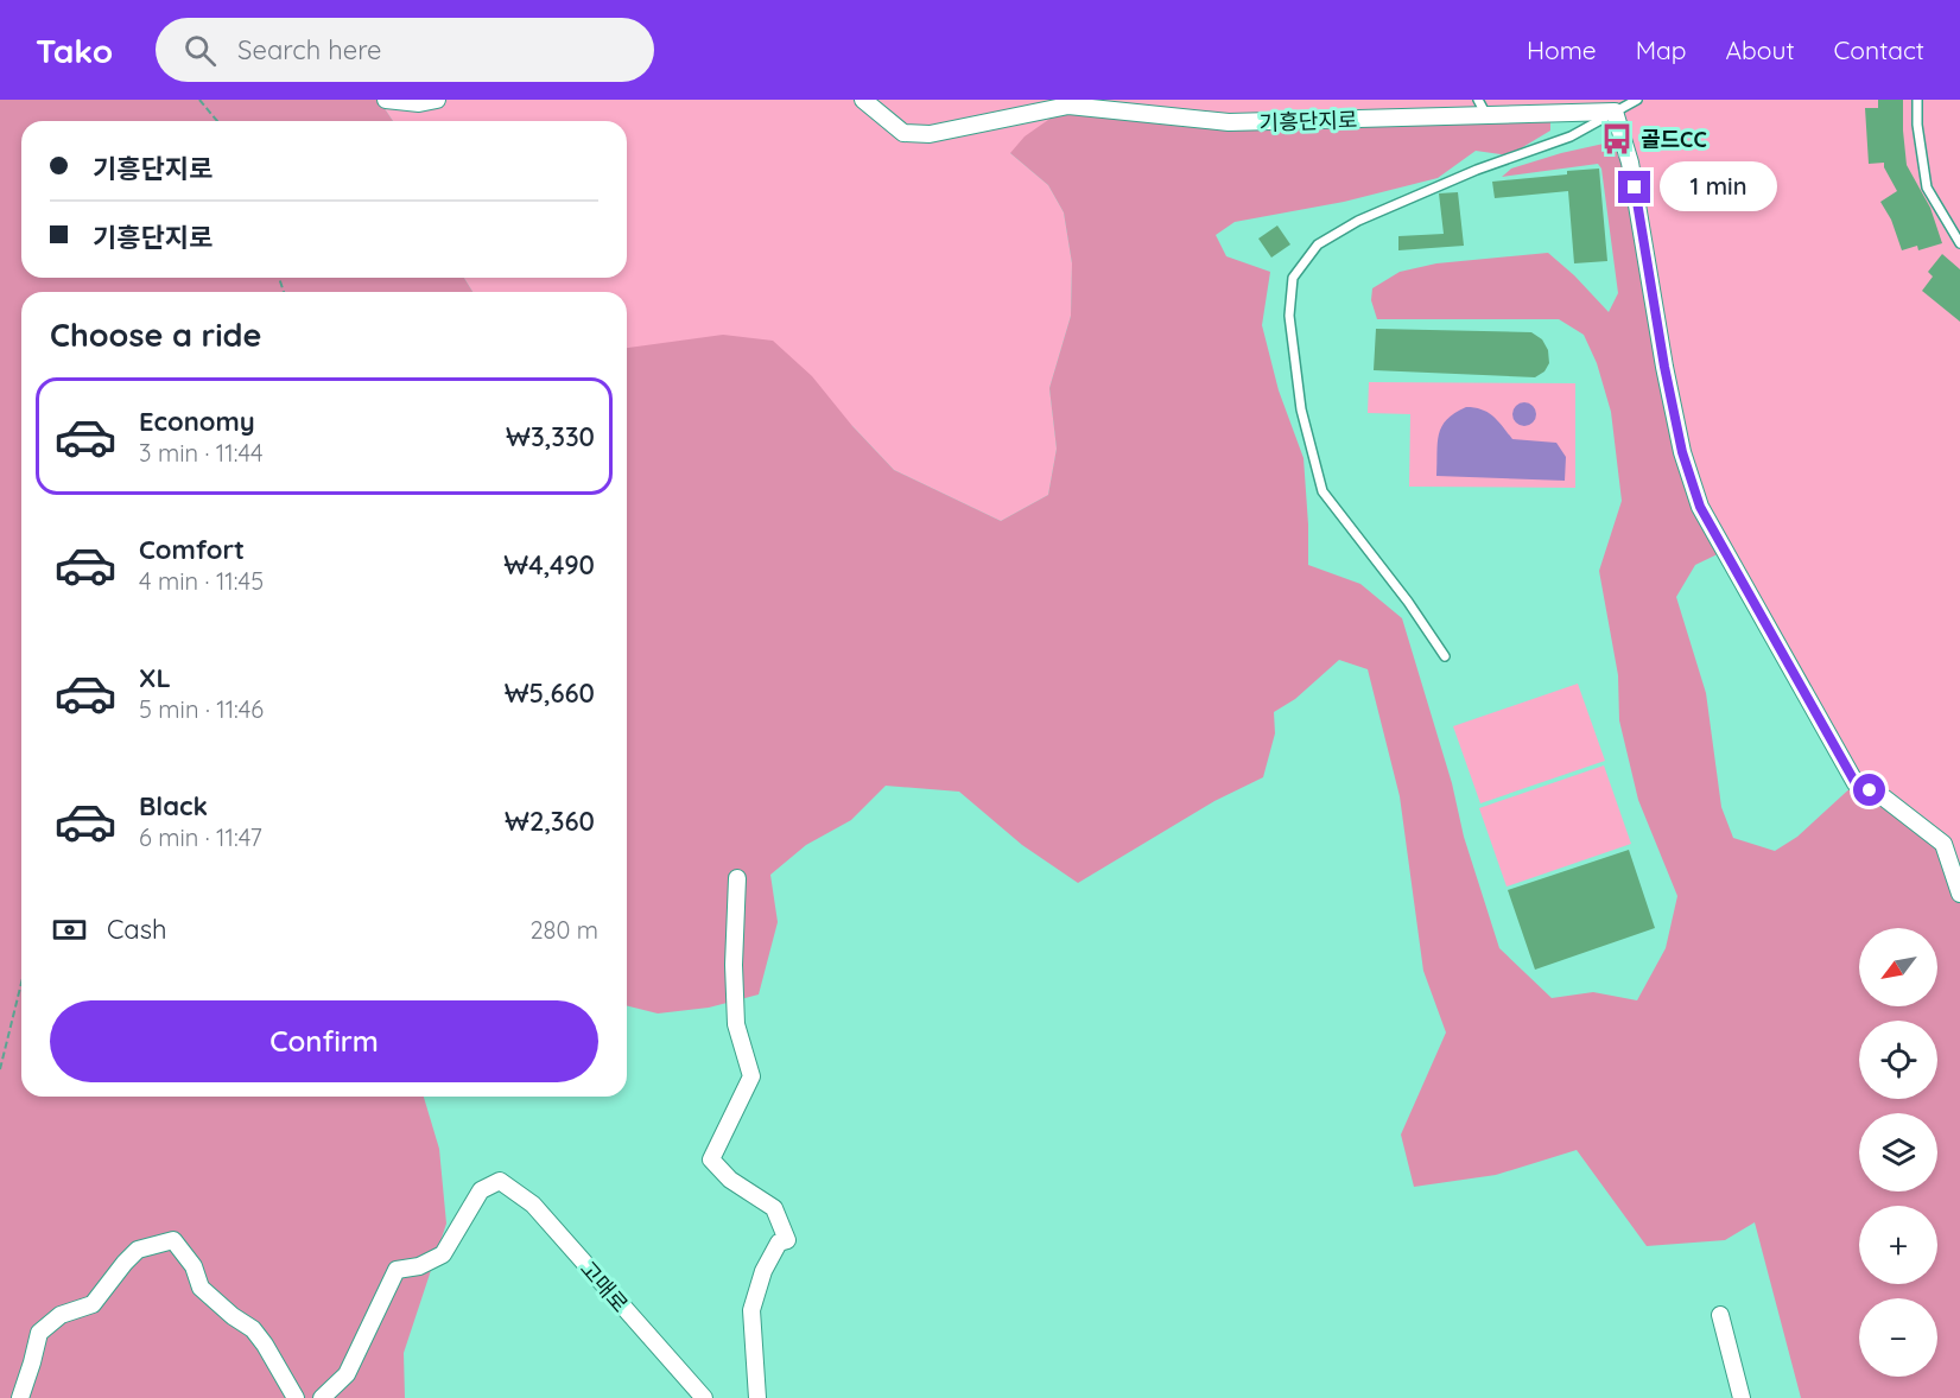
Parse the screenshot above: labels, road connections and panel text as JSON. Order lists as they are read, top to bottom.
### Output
{
  "streets": {
    "street": ["기흥단지로", "고매로"]
  },
  "places": {
    "bus stop": ["골드CC"]
  },
  "north": "bottom left",
  "page": {
    "header": "Tako",
    "search": "Search here",
    "nav": [
      "Home",
      "Map",
      "About",
      "Contact"
    ],
    "banner": ["기흥단지로", "기흥단지로"],
    "bubble": "1 min",
    "heading": "Choose a ride",
    "list": [
      {
        "name": "Economy",
        "note": "3 min · 11:44",
        "value": "₩3,330"
      },
      {
        "name": "Comfort",
        "note": "4 min · 11:45",
        "value": "₩4,490"
      },
      {
        "name": "XL",
        "note": "5 min · 11:46",
        "value": "₩5,660"
      },
      {
        "name": "Black",
        "note": "6 min · 11:47",
        "value": "₩2,360"
      }
    ],
    "pay": ["Cash", "280 m"],
    "map_buttons": ["+", "−"],
    "buttons": "Confirm"
  }
}
